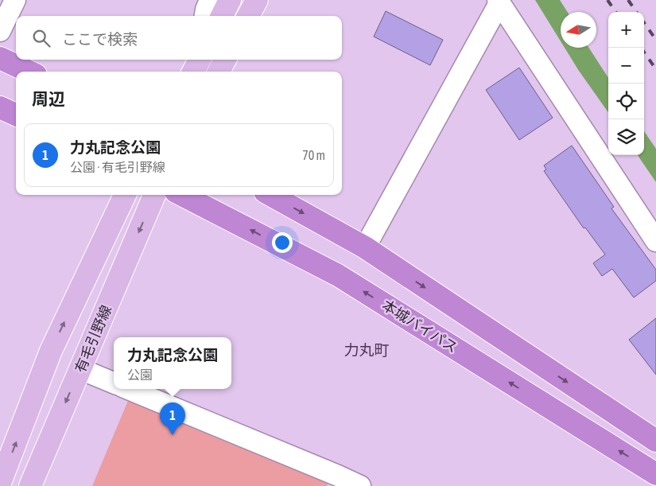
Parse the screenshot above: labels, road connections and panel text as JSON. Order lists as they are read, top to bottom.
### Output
{
  "streets": {
    "highway": ["本城バイパス"],
    "main road": ["有毛引野線"]
  },
  "districts": ["力丸町"],
  "north": "left",
  "page": {
    "map_buttons": ["+", "−"],
    "search": "ここで検索",
    "heading": "周辺",
    "list": [
      {
        "mark": "1",
        "name": "力丸記念公園",
        "note": "公園 · 有毛引野線",
        "value": "70 m"
      }
    ],
    "popup": ["力丸記念公園", "公園"],
    "pins": "1"
  }
}
